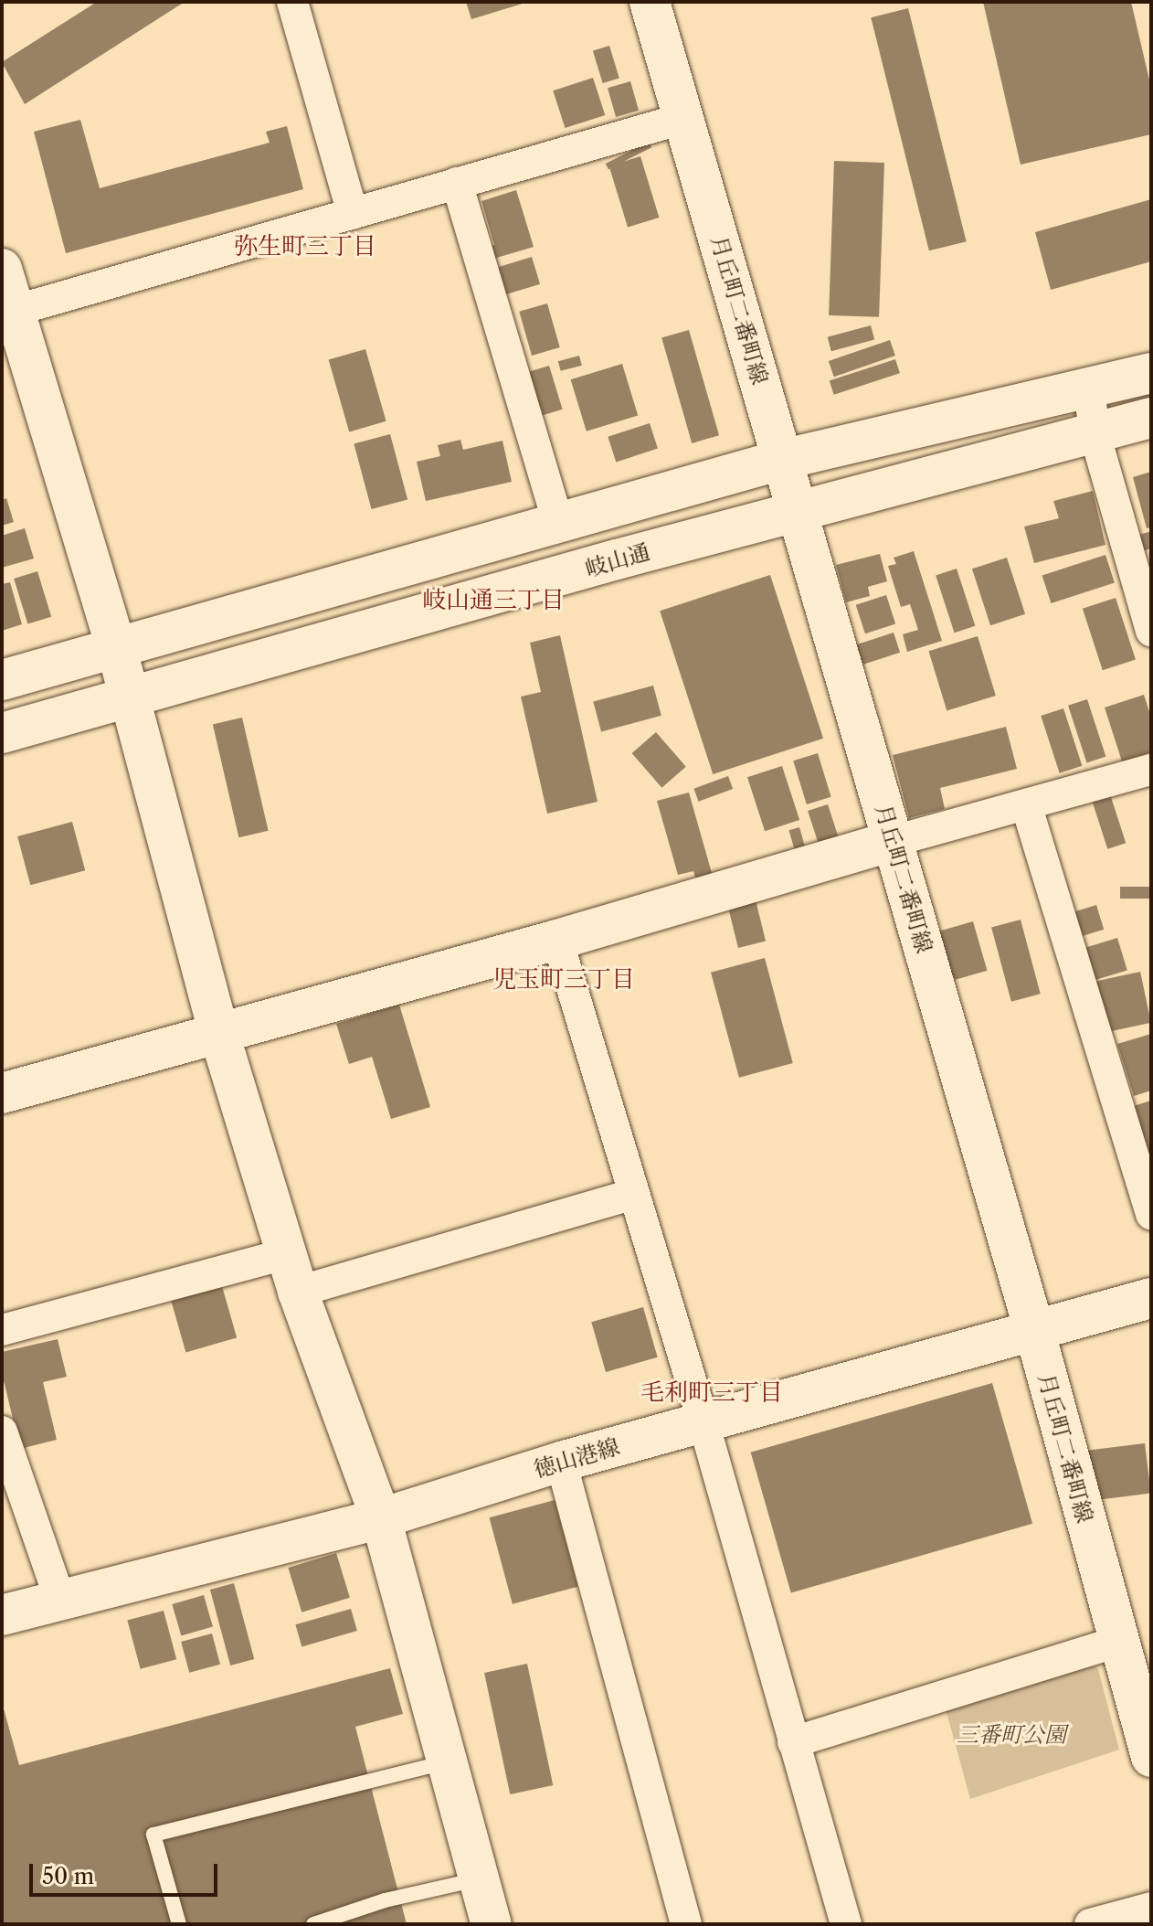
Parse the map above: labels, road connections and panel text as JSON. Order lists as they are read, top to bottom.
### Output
{
  "streets": {
    "street": ["月丘町二番町線", "岐山通", "徳山港線"]
  },
  "crossings": [
    ["月丘町二番町線", "岐山通"],
    ["月丘町二番町線", "徳山港線"]
  ],
  "districts": [
    "弥生町三丁目",
    "岐山通三丁目",
    "児玉町三丁目",
    "毛利町三丁目"
  ],
  "parks": ["三番町公園"],
  "scale_bar": "50 m"
}
